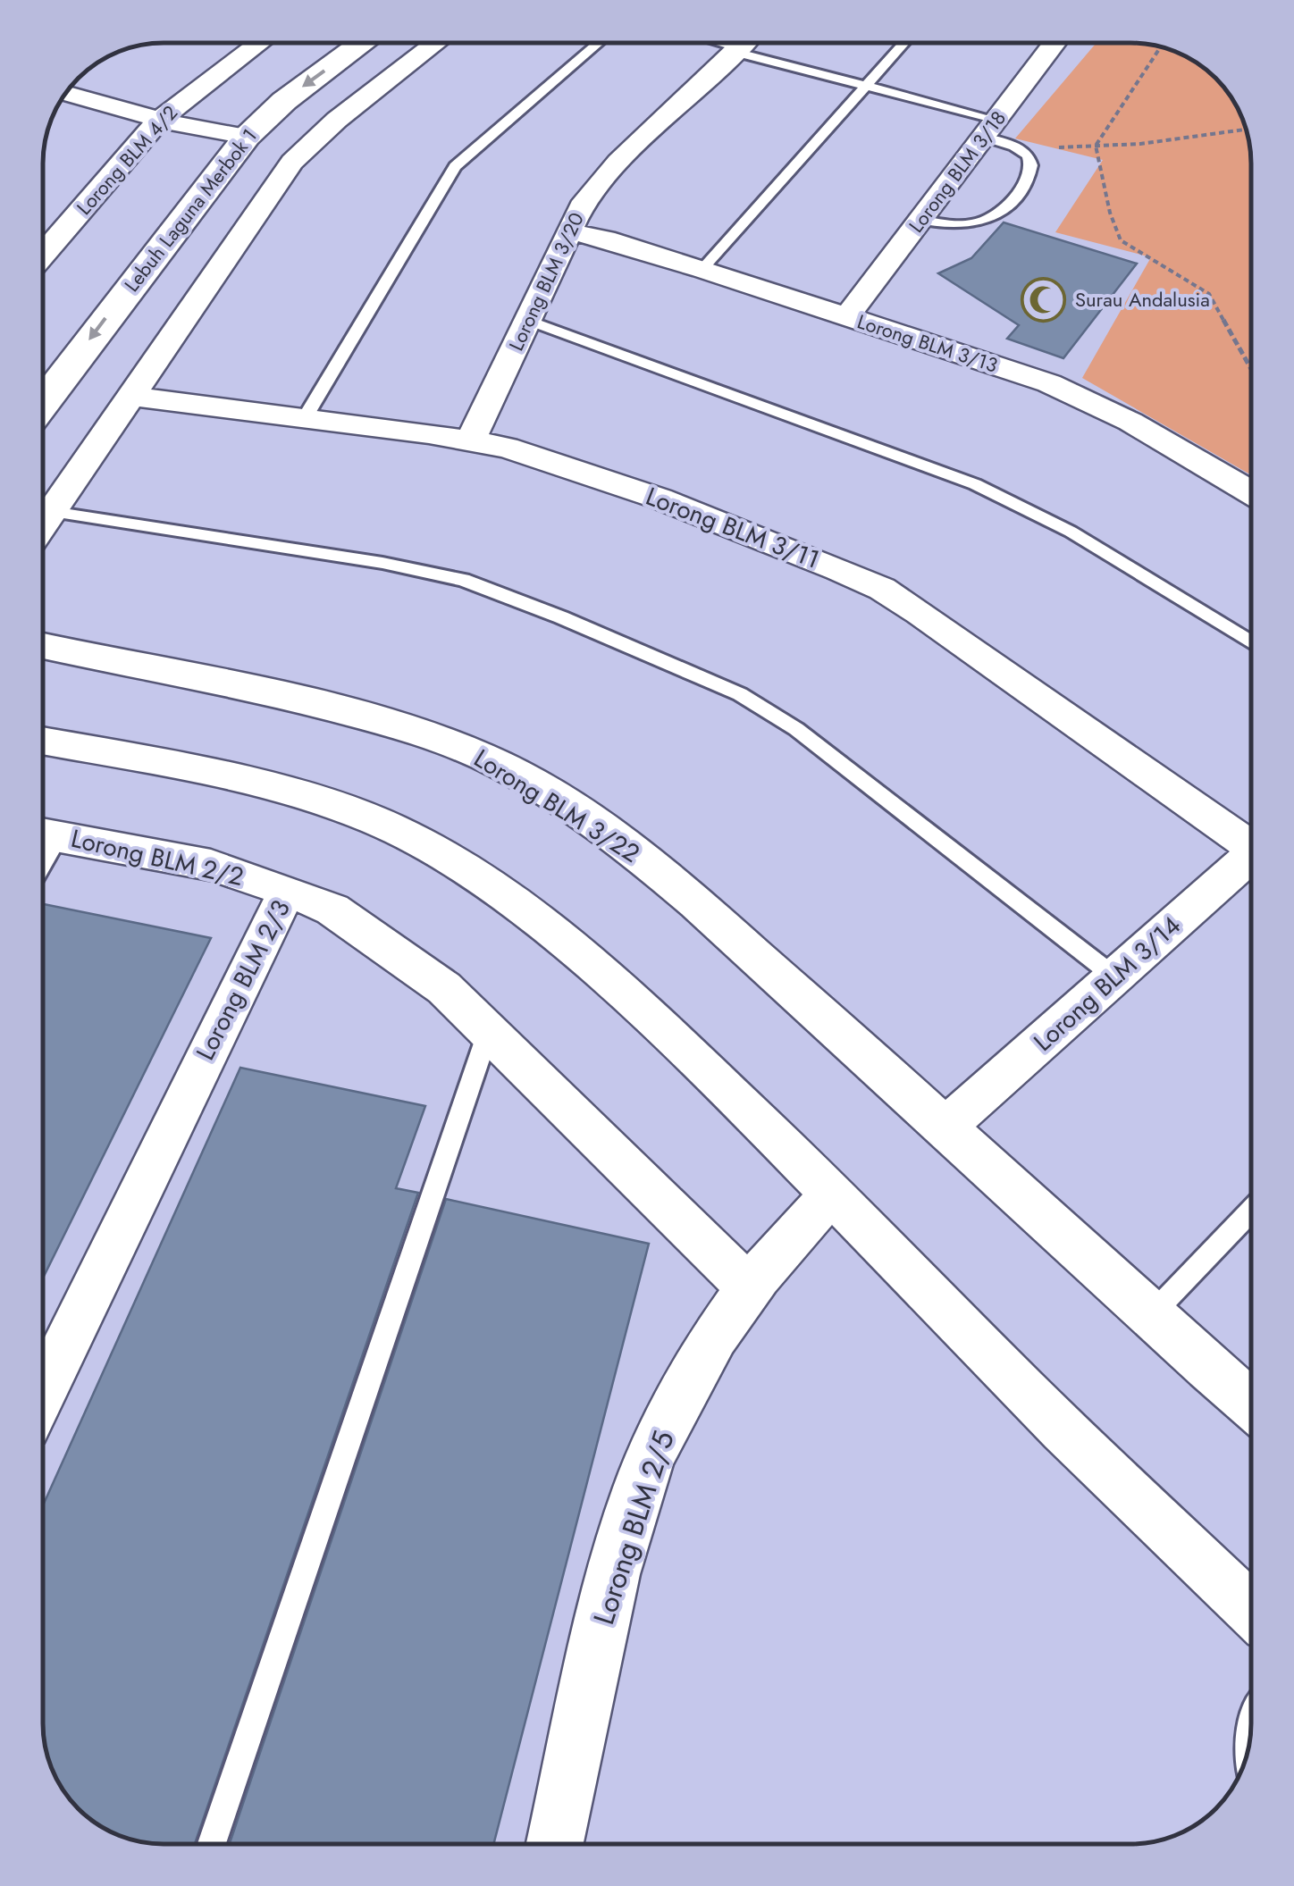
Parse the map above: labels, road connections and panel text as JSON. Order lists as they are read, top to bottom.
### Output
{
  "streets": {
    "street": [
      "Lorong BLM 4/2",
      "Lorong BLM 3/18",
      "Lebuh Laguna Merbok 1",
      "Lorong BLM 3/20",
      "Lorong BLM 3/13",
      "Lorong BLM 3/11",
      "Lorong BLM 3/22",
      "Lorong BLM 2/2",
      "Lorong BLM 2/3",
      "Lorong BLM 3/14",
      "Lorong BLM 2/5"
    ]
  },
  "crossings": [
    ["Lorong BLM 3/18", "Lorong BLM 3/13"],
    ["Lorong BLM 3/20", "Lorong BLM 3/13"],
    ["Lorong BLM 3/20", "Lorong BLM 3/11"],
    ["Lorong BLM 3/22", "Lorong BLM 3/14"],
    ["Lorong BLM 2/2", "Lorong BLM 2/3"],
    ["Lorong BLM 2/3", "Lorong BLM 2/5"]
  ],
  "places": {
    "mosque": ["Surau Andalusia"]
  }
}
